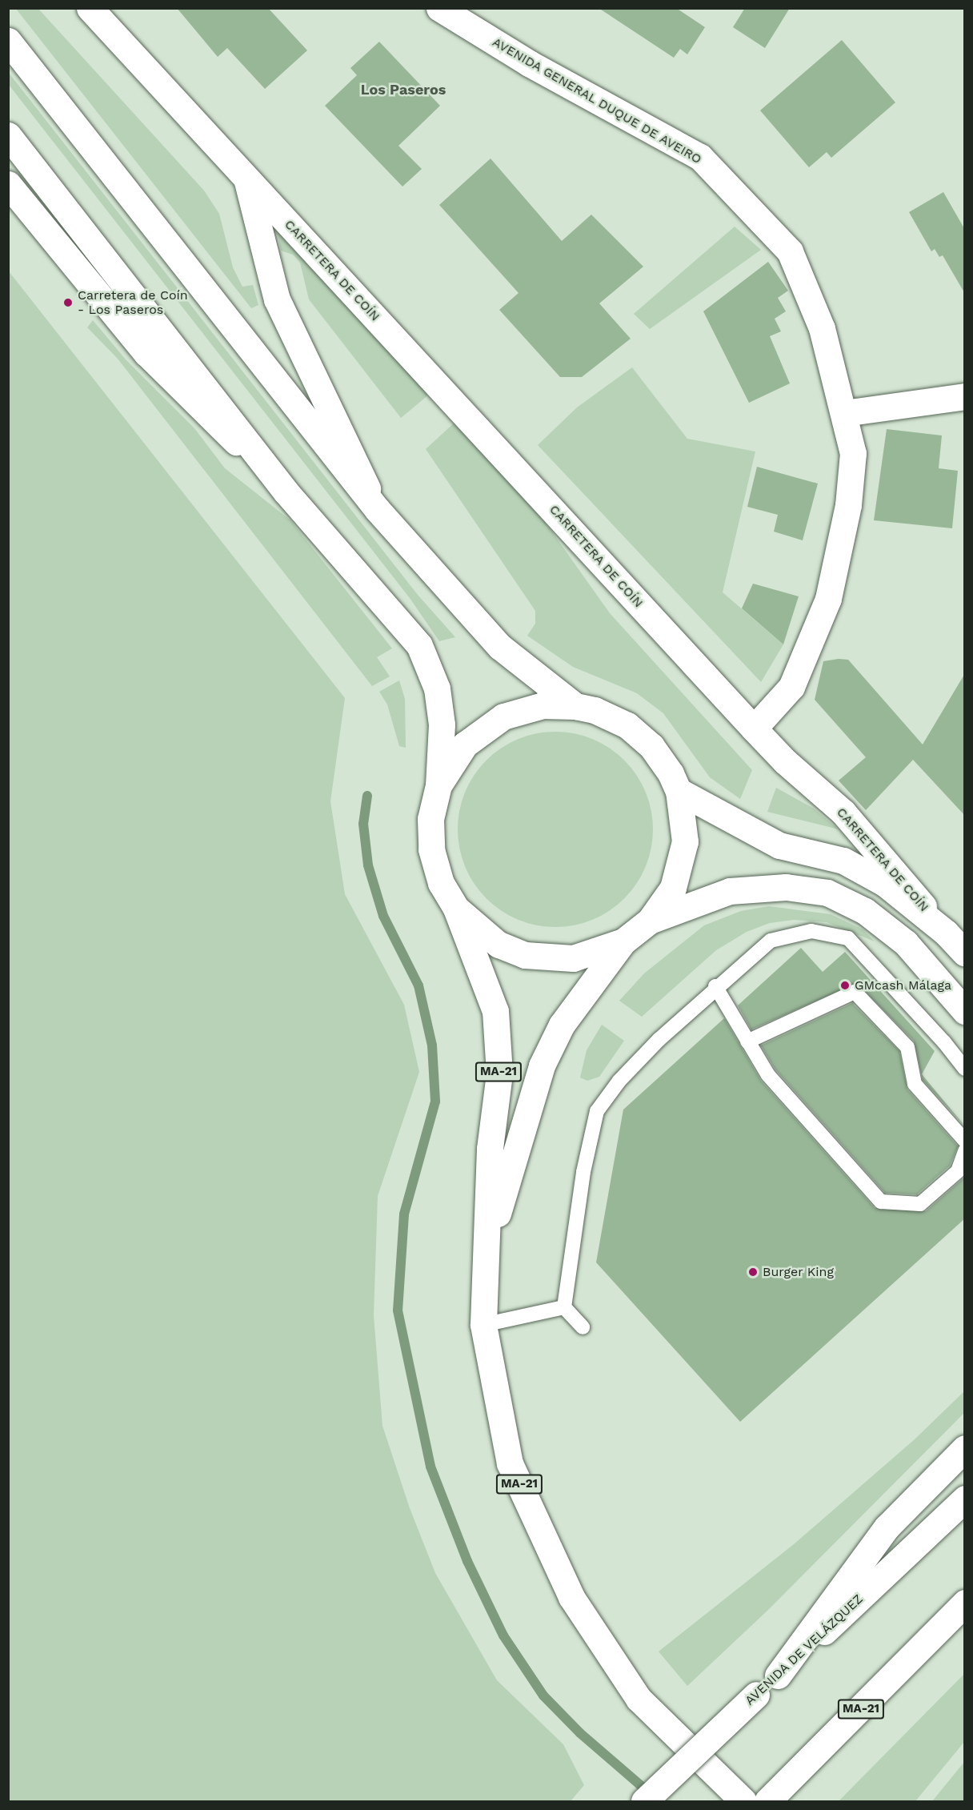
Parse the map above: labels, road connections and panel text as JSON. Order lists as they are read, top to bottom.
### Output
{
  "streets": {
    "main road": [
      "AVENIDA GENERAL DUQUE DE AVEIRO",
      "CARRETERA DE COÍN",
      "MA-21",
      "AVENIDA DE VELÁZQUEZ"
    ]
  },
  "crossings": [
    ["AVENIDA GENERAL DUQUE DE AVEIRO", "CARRETERA DE COÍN"]
  ],
  "districts": ["Los Paseros"],
  "places": ["Carretera de Coín - Los Paseros", "GMcash Málaga", "Burger King"]
}
